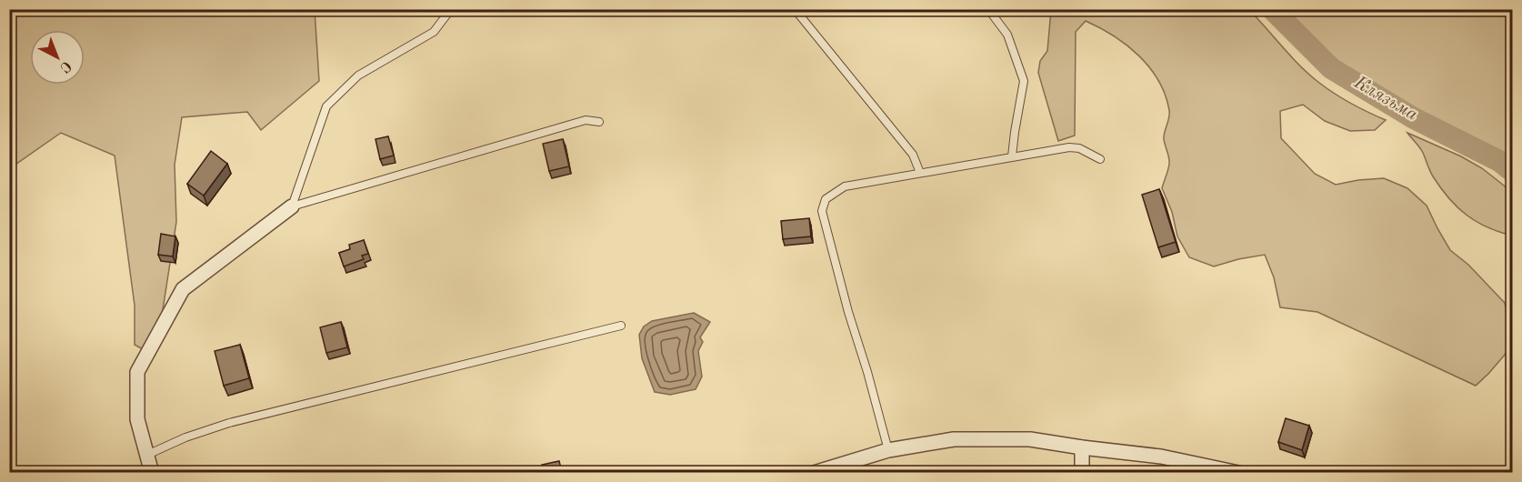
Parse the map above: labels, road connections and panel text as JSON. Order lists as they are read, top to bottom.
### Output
{
  "water": ["Клязьма"],
  "north": "bottom right"
}
